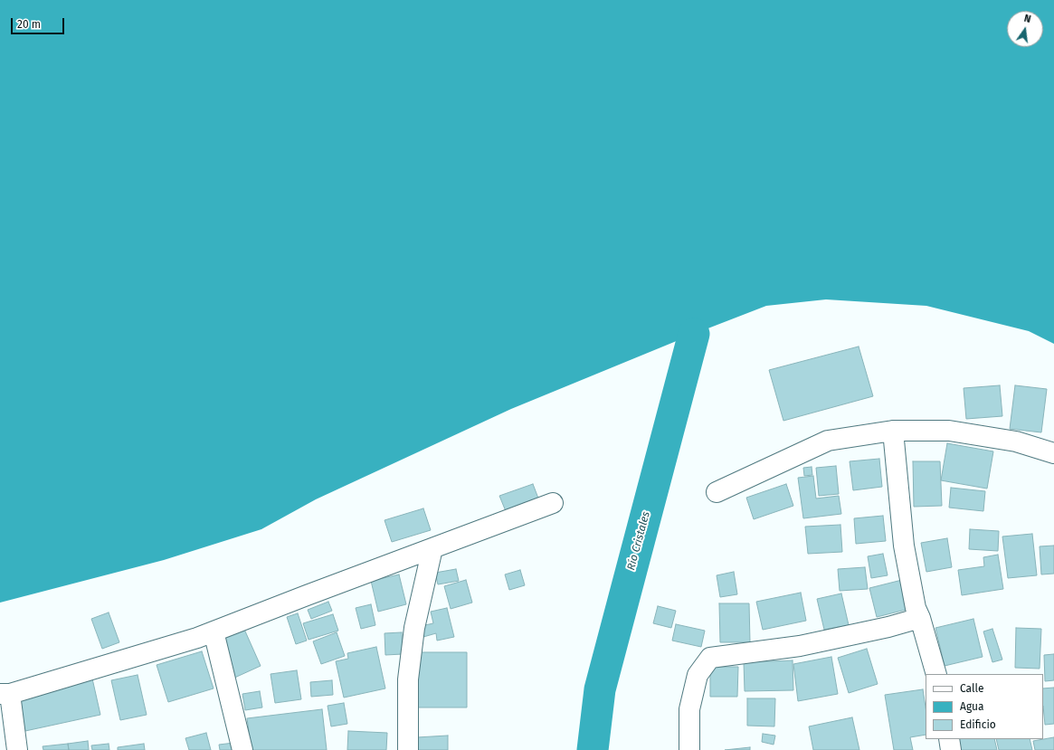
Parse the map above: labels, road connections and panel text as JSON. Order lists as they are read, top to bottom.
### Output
{
  "water": ["Río Cristales"],
  "legend": ["Calle", "Agua", "Edificio"],
  "scale_bar": "20 m",
  "north": "top"
}
